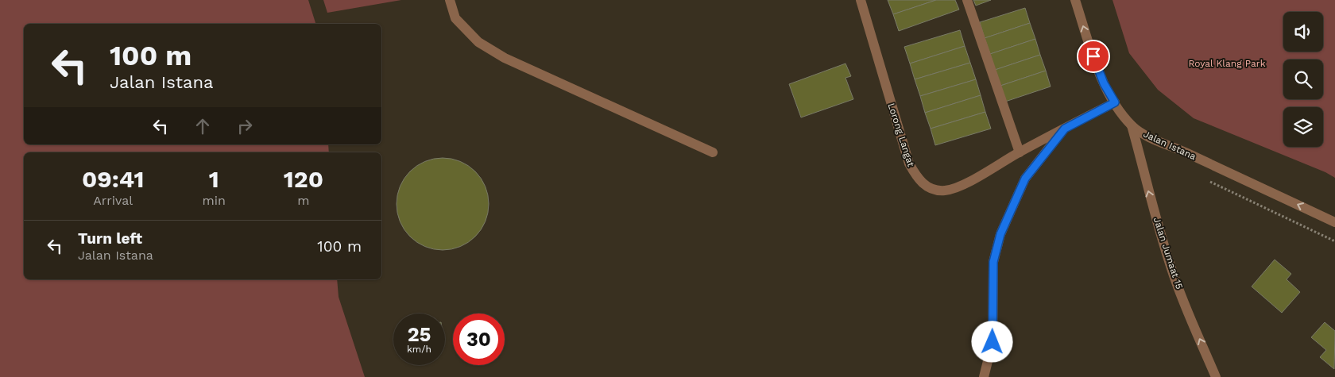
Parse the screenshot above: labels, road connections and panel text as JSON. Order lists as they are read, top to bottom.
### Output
{
  "streets": {
    "street": ["Lorong Langat", "Jalan Istana", "Jalan Jumaat 15"]
  },
  "crossings": [
    ["Lorong Langat", "Jalan Istana"],
    ["Jalan Istana", "Jalan Jumaat 15"]
  ],
  "one_way": ["Jalan Istana", "Jalan Jumaat 15"],
  "parks": ["Royal Klang Park"],
  "page": {
    "turn": ["100 m", "Jalan Istana"],
    "eta": [
      "09:41",
      "Arrival",
      "1",
      "min",
      "120",
      "m"
    ],
    "list": [
      {
        "name": "Turn left",
        "note": "Jalan Istana",
        "value": "100 m"
      }
    ],
    "speed": "25 km/h",
    "limit": "30"
  }
}
